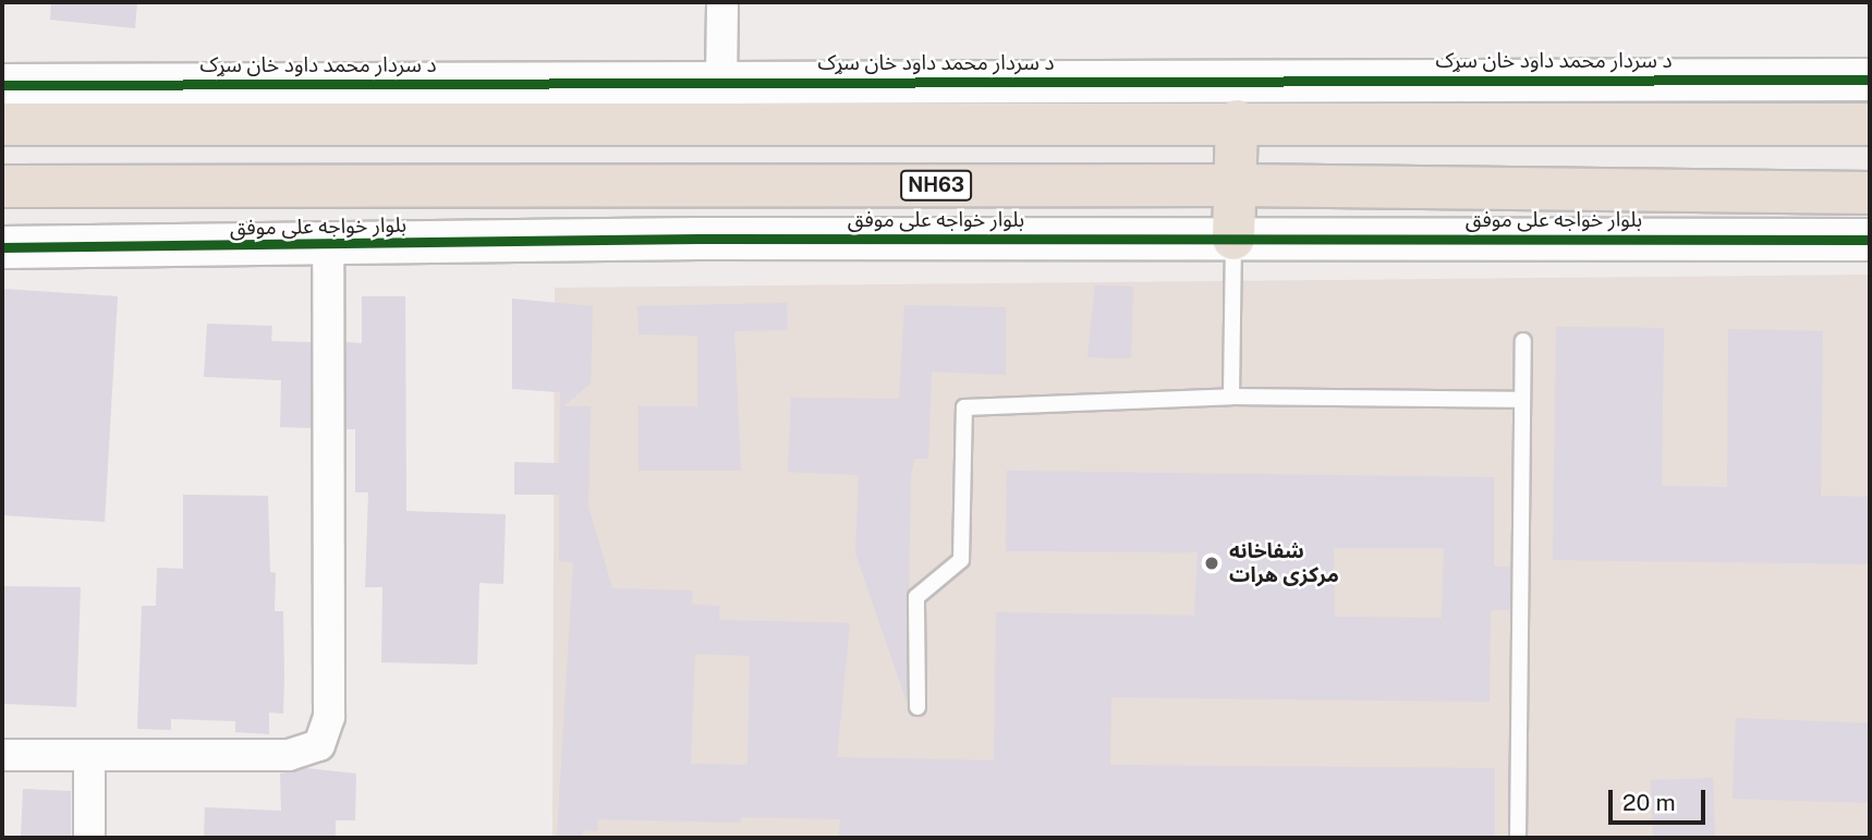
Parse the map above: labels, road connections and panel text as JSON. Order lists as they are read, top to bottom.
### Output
{
  "streets": {
    "highway": ["NH63"],
    "street": ["د سردار محمد داود خان سړک", "بلوار خواجه علی موفق"]
  },
  "places": ["شفاخانه مرکزی هرات"],
  "scale_bar": "20 m"
}
